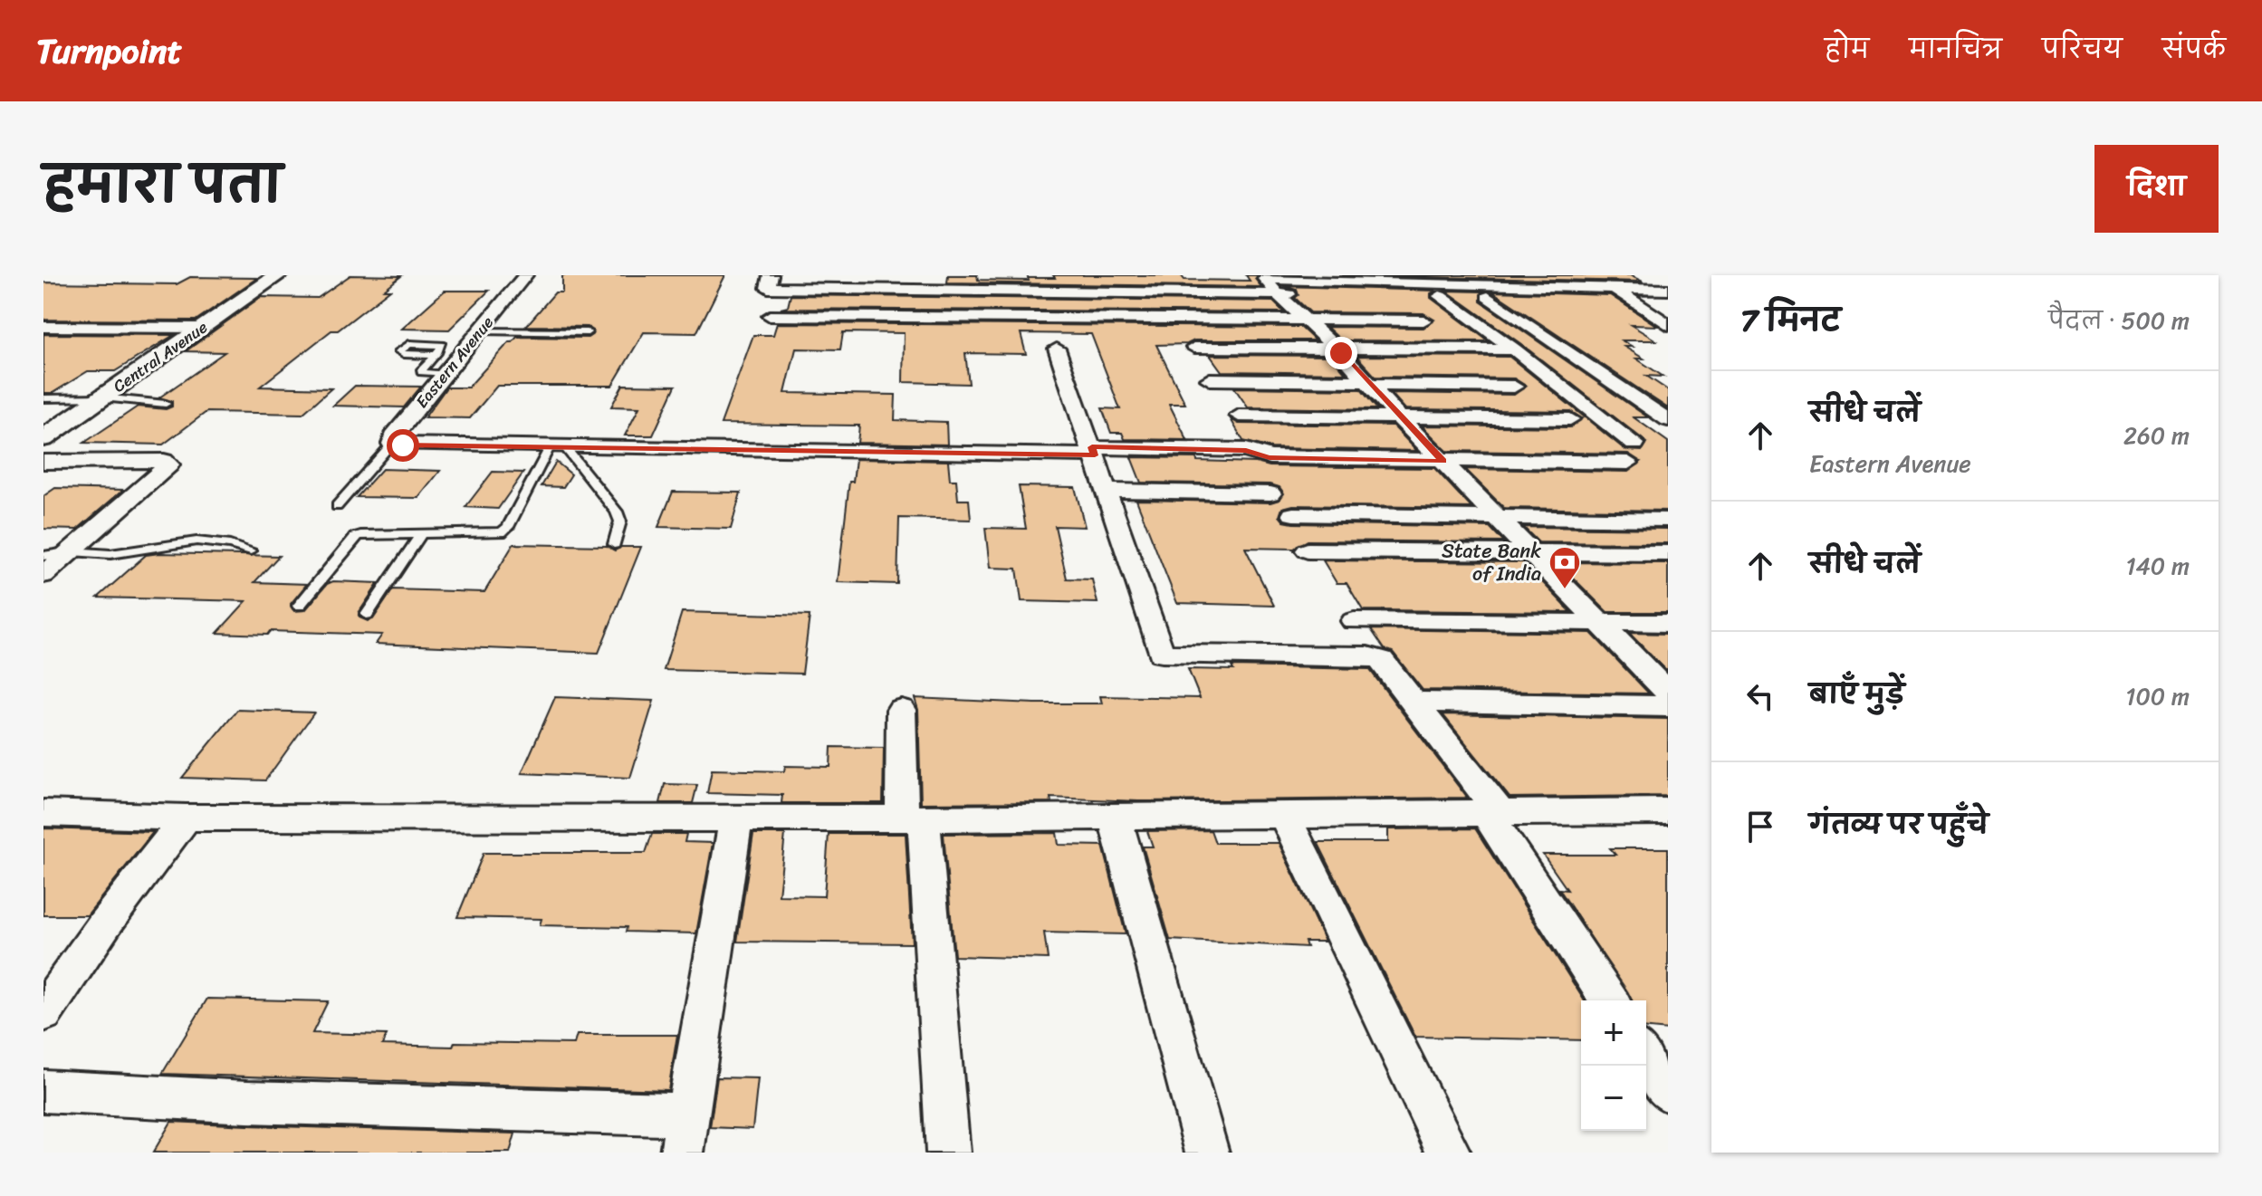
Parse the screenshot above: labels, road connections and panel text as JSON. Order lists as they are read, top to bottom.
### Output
{
  "streets": {
    "street": ["Central Avenue", "Eastern Avenue"]
  },
  "places": {
    "bank": ["State Bank of India"]
  },
  "page": {
    "header": "Turnpoint",
    "nav": [
      "होम",
      "मानचित्र",
      "परिचय",
      "संपर्क"
    ],
    "title": "हमारा पता",
    "buttons": "दिशा",
    "heading": ["7 मिनट", "पैदल · 500 m"],
    "list": [
      ["सीधे चलें", "Eastern Avenue", "260 m"],
      ["सीधे चलें", "140 m"],
      ["बाएँ मुड़ें", "100 m"],
      "गंतव्य पर पहुँचे"
    ],
    "map_buttons": ["+", "−"]
  }
}
